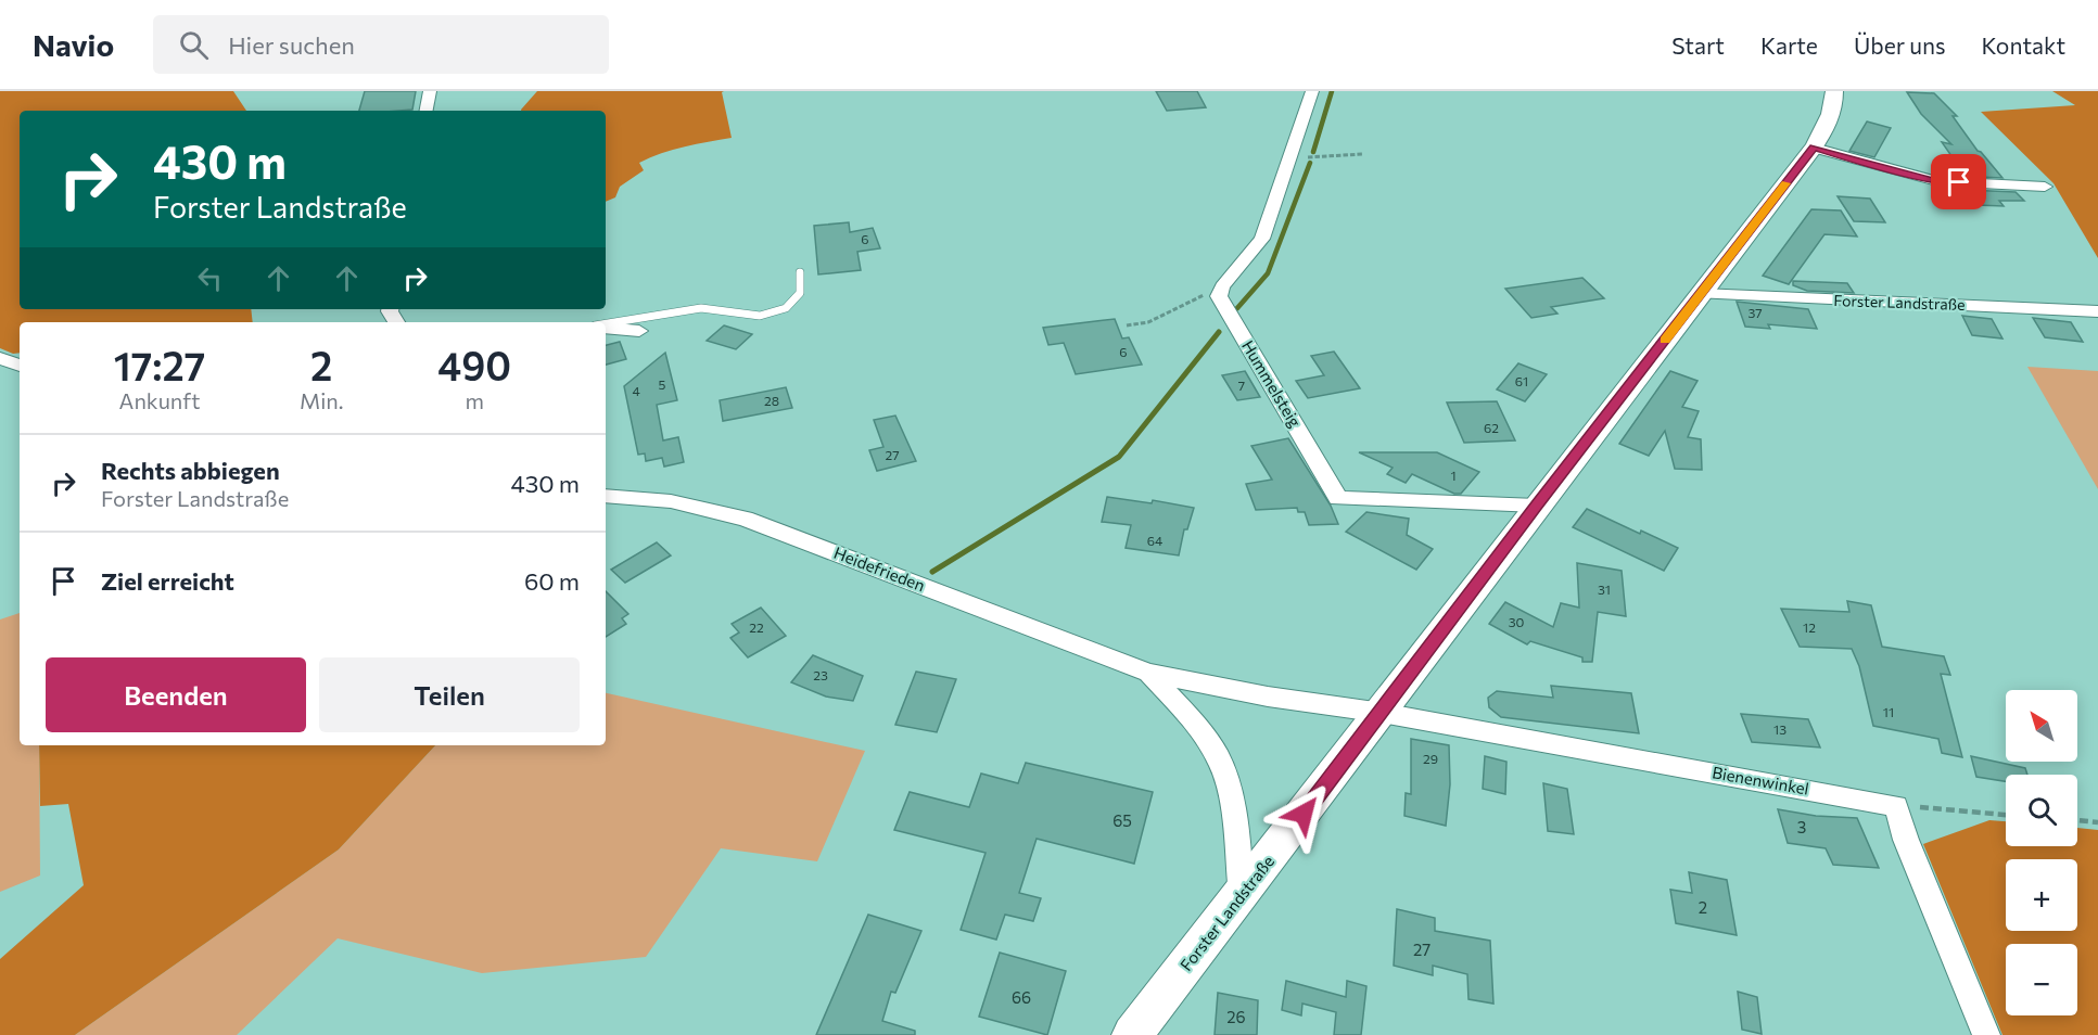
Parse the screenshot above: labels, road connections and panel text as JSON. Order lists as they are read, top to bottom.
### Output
{
  "streets": {
    "main road": ["Forster Landstraße"],
    "street": ["Hummelsteig", "Heidefrieden", "Bienenwinkel"]
  },
  "crossings": [
    ["Forster Landstraße", "Hummelsteig"],
    ["Forster Landstraße", "Heidefrieden"],
    ["Forster Landstraße", "Bienenwinkel"],
    ["Heidefrieden", "Bienenwinkel"]
  ],
  "house_numbers": [
    "6",
    "37",
    "6",
    "61",
    "5",
    "7",
    "4",
    "28",
    "62",
    "27",
    "1",
    "64",
    "31",
    "30",
    "22",
    "12",
    "23",
    "11",
    "13",
    "29",
    "65",
    "3",
    "2",
    "27",
    "66",
    "26"
  ],
  "north": "top left",
  "page": {
    "header": "Navio",
    "search": "Hier suchen",
    "nav": [
      "Start",
      "Karte",
      "Über uns",
      "Kontakt"
    ],
    "turn": ["430 m", "Forster Landstraße"],
    "eta": [
      "17:27",
      "Ankunft",
      "2",
      "Min.",
      "490",
      "m"
    ],
    "list": [
      {
        "name": "Rechts abbiegen",
        "note": "Forster Landstraße",
        "value": "430 m"
      },
      {
        "name": "Ziel erreicht",
        "value": "60 m"
      }
    ],
    "buttons": ["Beenden", "Teilen"],
    "map_buttons": ["+", "−"]
  }
}
